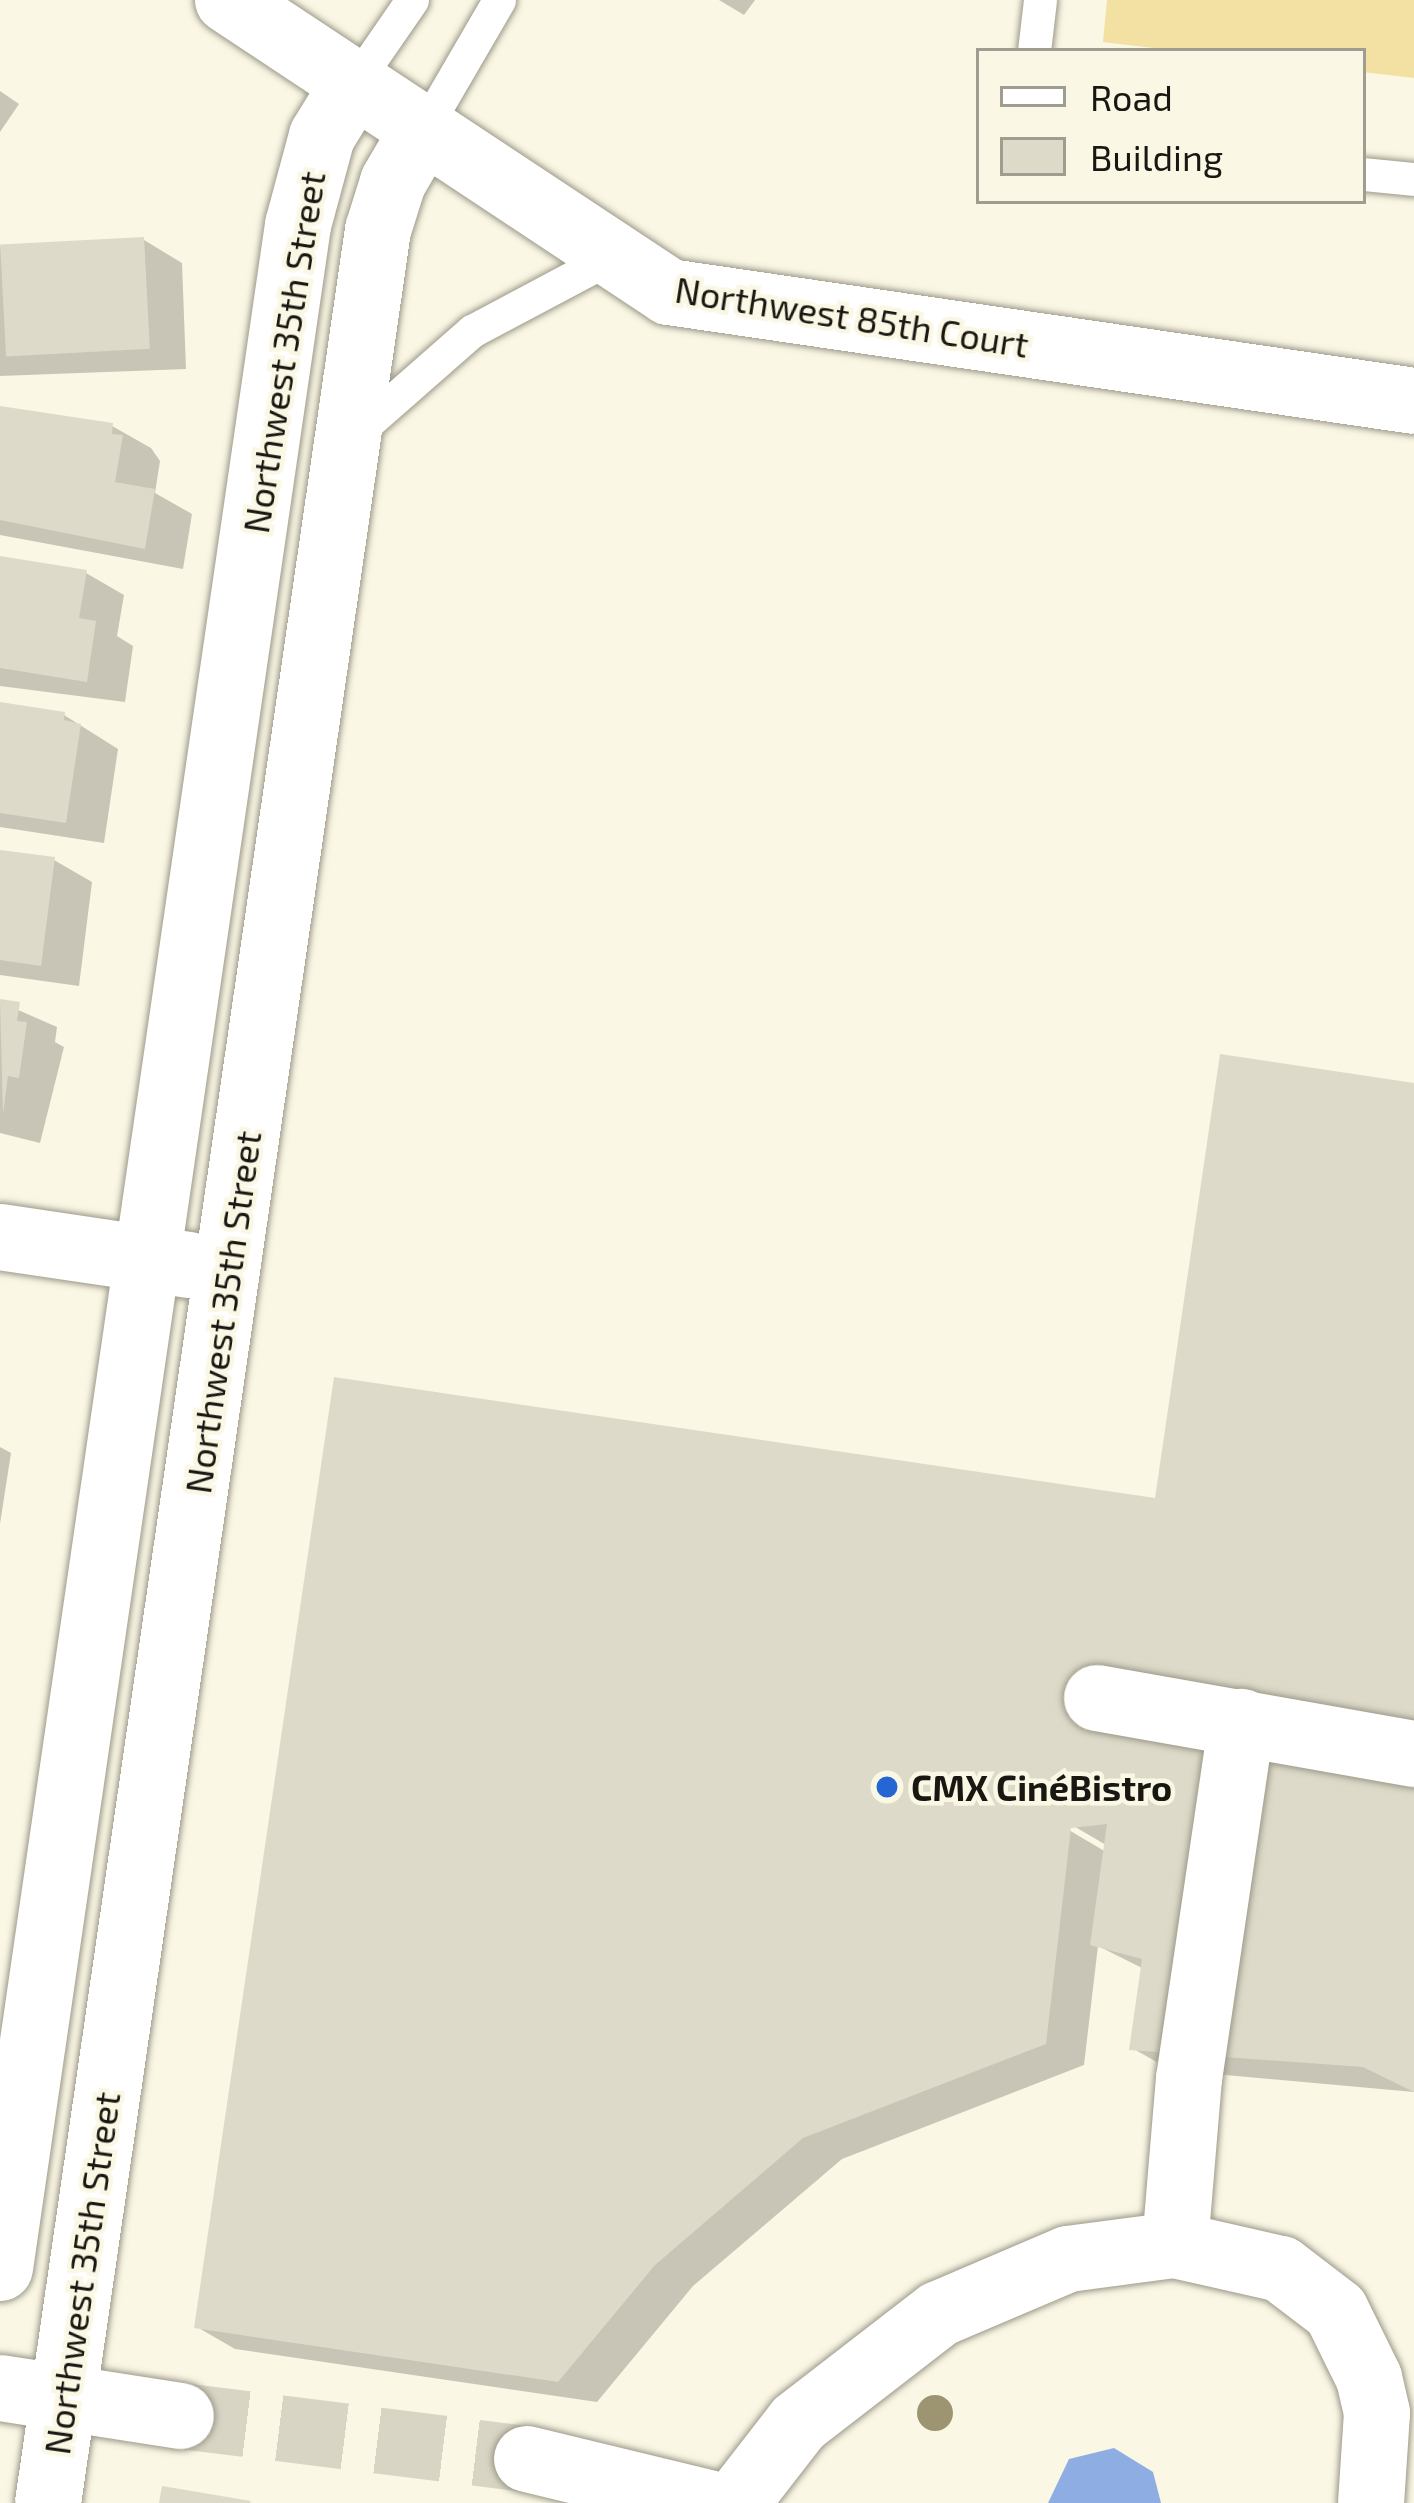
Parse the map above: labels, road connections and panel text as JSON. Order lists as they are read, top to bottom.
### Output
{
  "streets": {
    "street": ["Northwest 85th Court", "Northwest 35th Street"]
  },
  "crossings": [
    ["Northwest 85th Court", "Northwest 35th Street"]
  ],
  "places": ["CMX CinéBistro"],
  "legend": ["Road", "Building"]
}
